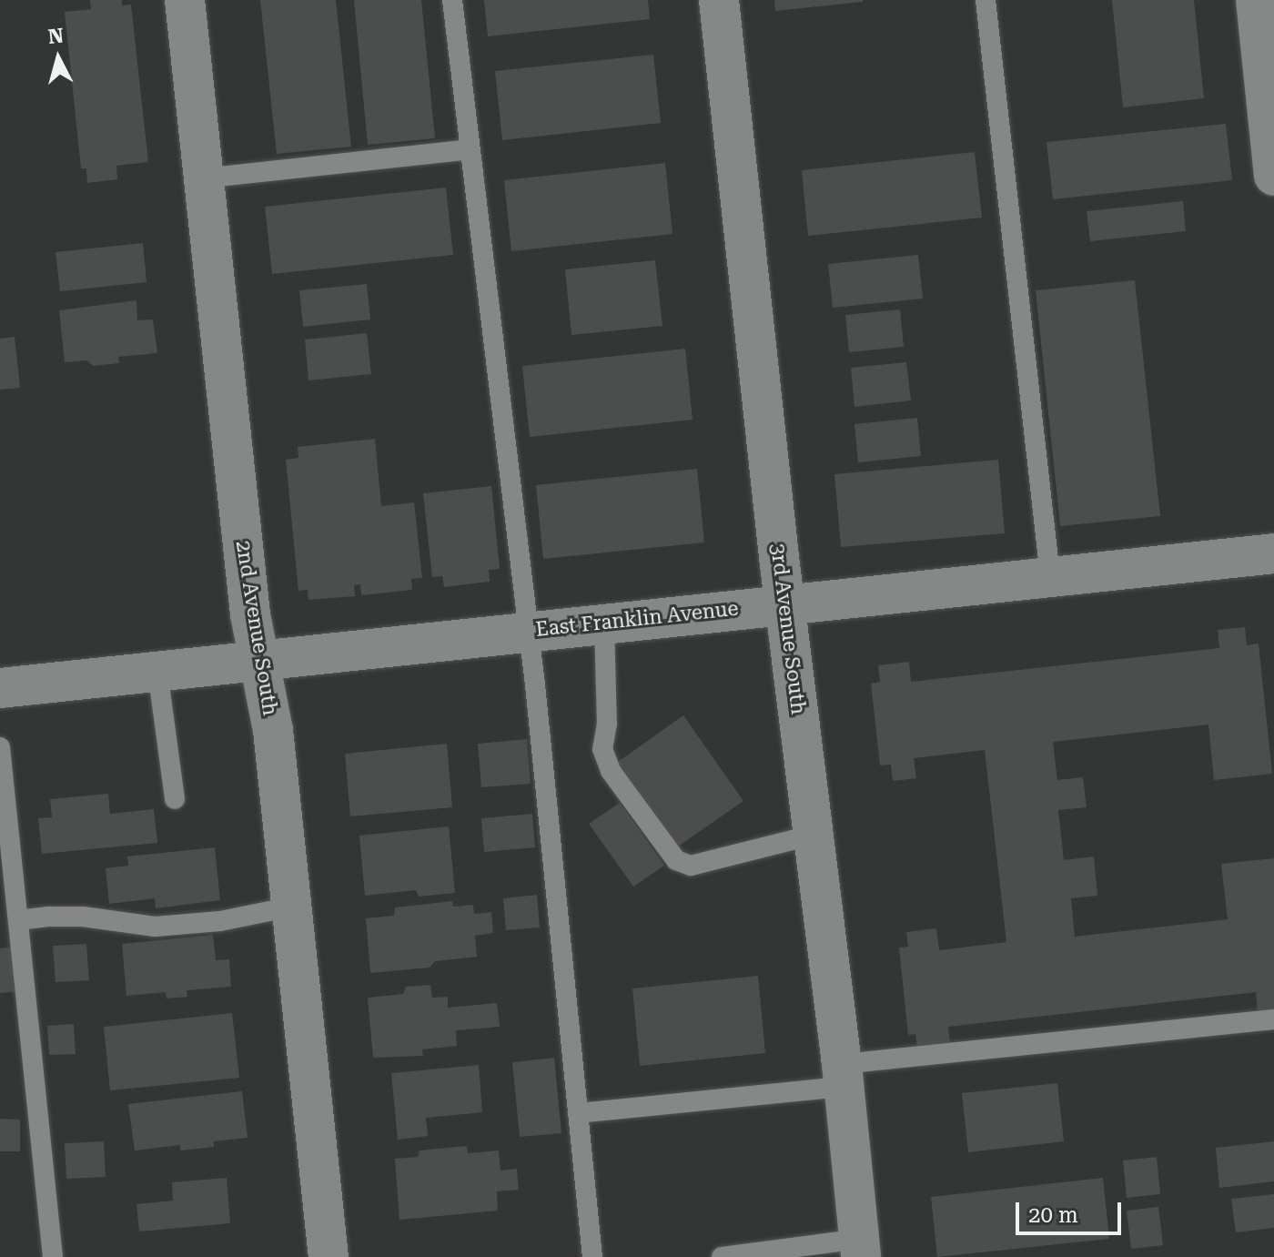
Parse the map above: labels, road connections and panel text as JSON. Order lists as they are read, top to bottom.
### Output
{
  "streets": {
    "street": ["East Franklin Avenue", "2nd Avenue South", "3rd Avenue South"]
  },
  "crossings": [
    ["East Franklin Avenue", "2nd Avenue South"],
    ["East Franklin Avenue", "3rd Avenue South"]
  ],
  "scale_bar": "20 m",
  "north": "top"
}
